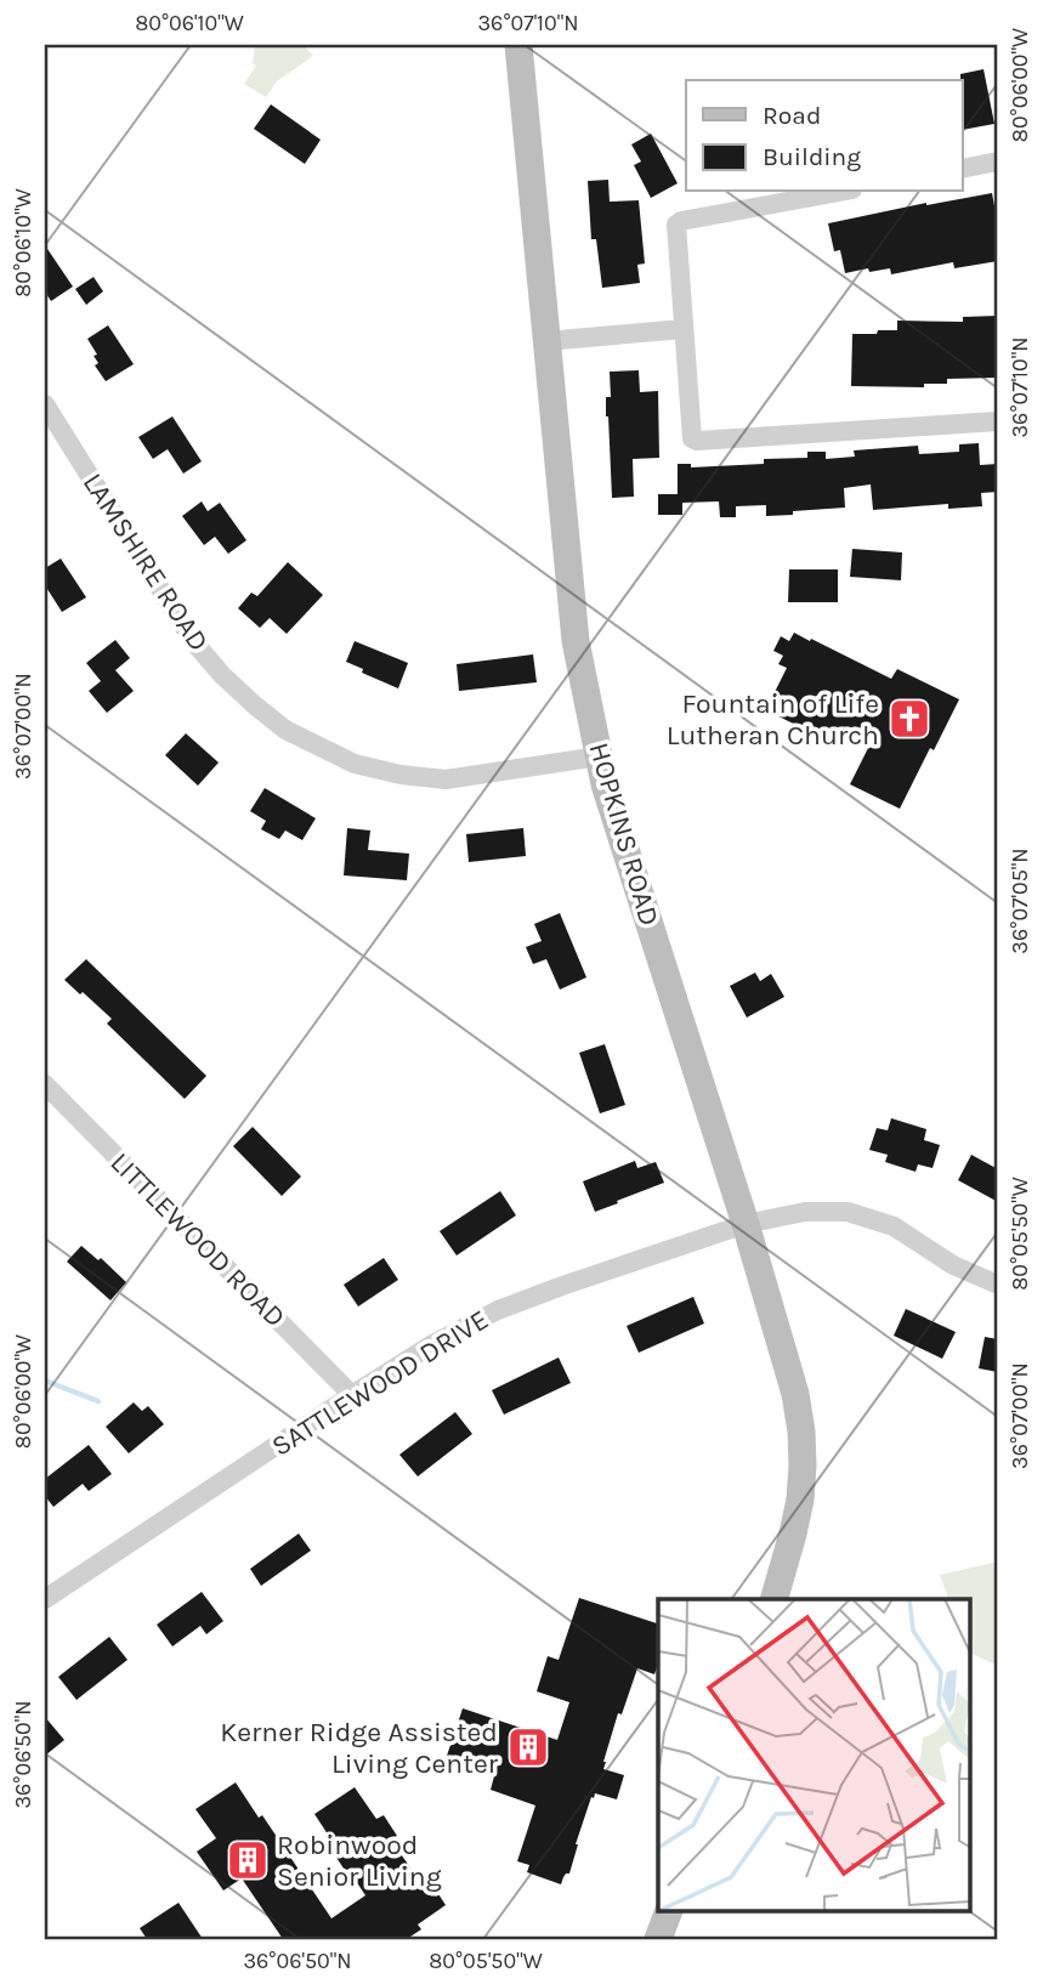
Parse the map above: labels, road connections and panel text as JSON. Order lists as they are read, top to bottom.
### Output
{
  "streets": {
    "main road": ["HOPKINS ROAD"],
    "street": ["LAMSHIRE ROAD", "LITTLEWOOD ROAD", "SATTLEWOOD DRIVE"]
  },
  "crossings": [
    ["LAMSHIRE ROAD", "HOPKINS ROAD"],
    ["HOPKINS ROAD", "SATTLEWOOD DRIVE"],
    ["LITTLEWOOD ROAD", "SATTLEWOOD DRIVE"]
  ],
  "places": {
    "church": ["Fountain of Life Lutheran Church"],
    "building": ["Kerner Ridge Assisted Living Center", "Robinwood Senior Living"]
  },
  "legend": ["Road", "Building"],
  "coordinates": [
    "80°06'10\"W",
    "36°07'10\"N",
    "80°06'00\"W",
    "36°07'00\"N",
    "36°07'05\"N",
    "80°05'50\"W",
    "36°06'50\"N"
  ]
}
